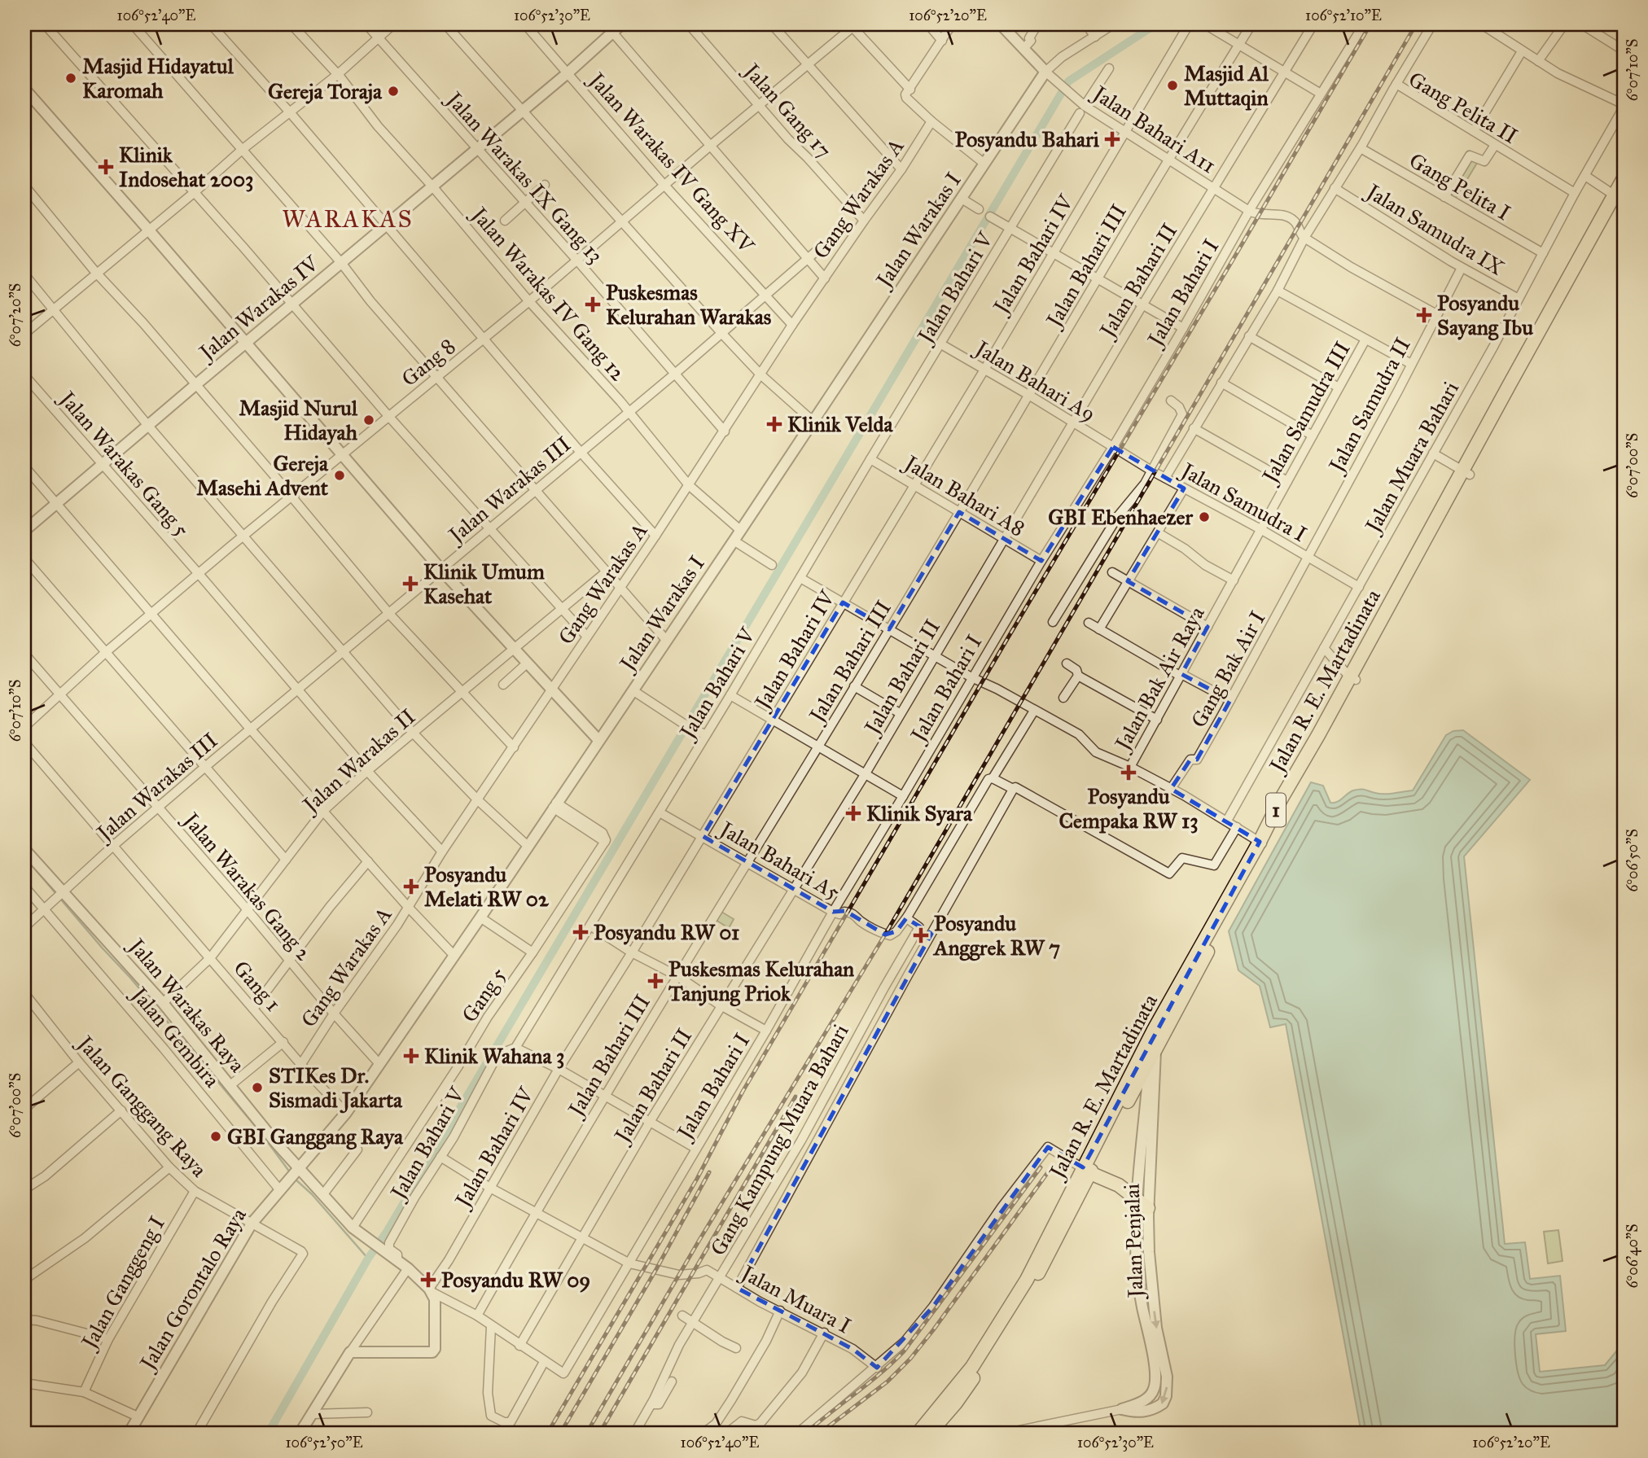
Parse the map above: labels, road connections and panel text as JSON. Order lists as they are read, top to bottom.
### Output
{
  "streets": {
    "highway": ["Jalan R. E. Martadinata", "1"],
    "street": [
      "Gang Pelita II",
      "Jalan Gang 17",
      "Jalan Bahari A11",
      "Jalan Warakas IV Gang XV",
      "Jalan Warakas IX Gang 13",
      "Gang Pelita I",
      "Gang Warakas A",
      "Jalan Warakas I",
      "Jalan Samudra IX",
      "Jalan Bahari IV",
      "Jalan Bahari III",
      "Jalan Bahari II",
      "Jalan Bahari V",
      "Jalan Bahari I",
      "Jalan Warakas IV Gang 12",
      "Jalan Warakas IV",
      "Gang 8",
      "Jalan Bahari A9",
      "Jalan Samudra II",
      "Jalan Samudra III",
      "Jalan Muara Bahari",
      "Jalan Warakas Gang 5",
      "Jalan Warakas III",
      "Jalan Bahari A8",
      "Jalan Samudra I",
      "Gang Bak Air I",
      "Jalan Bak Air Raya",
      "Jalan Warakas II",
      "Jalan Bahari A5",
      "Jalan Warakas Gang 2",
      "Gang 1",
      "Gang 5",
      "Jalan Warakas Raya",
      "Jalan Gembira",
      "Jalan Ganggang Raya",
      "Gang Kampung Muara Bahari",
      "Jalan Penjalai",
      "Jalan Ganggeng I",
      "Jalan Gorontalo Raya",
      "Jalan Muara I"
    ]
  },
  "crossings": [
    ["Gang Pelita II", "Gang Pelita I"],
    ["Gang Pelita II", "Jalan Samudra IX"],
    ["Gang Pelita II", "Jalan Muara Bahari"],
    ["Gang Pelita II", "Jalan Samudra I"],
    ["Jalan Gang 17", "Gang Warakas A"],
    ["Jalan Gang 17", "Gang 8"],
    ["Jalan Bahari A11", "Jalan Warakas I"],
    ["Jalan Bahari A11", "Jalan Bahari IV"],
    ["Jalan Bahari A11", "Jalan Bahari III"],
    ["Jalan Bahari A11", "Jalan Bahari II"],
    ["Jalan Bahari A11", "Jalan Bahari V"],
    ["Jalan Bahari A11", "Jalan Bahari I"],
    ["Jalan Warakas IV Gang XV", "Gang Warakas A"],
    ["Jalan Warakas IV Gang XV", "Jalan Warakas IV"],
    ["Jalan Warakas IV Gang XV", "Gang 8"],
    ["Jalan Warakas IV Gang XV", "Jalan Warakas III"],
    ["Jalan Warakas IX Gang 13", "Gang Warakas A"],
    ["Jalan Warakas IX Gang 13", "Jalan Warakas IV"],
    ["Jalan Warakas IX Gang 13", "Gang 8"],
    ["Jalan Warakas IX Gang 13", "Jalan Warakas III"],
    ["Gang Pelita I", "Jalan Muara Bahari"],
    ["Gang Warakas A", "Jalan Warakas IV Gang 12"],
    ["Gang Warakas A", "Jalan Warakas Gang 2"],
    ["Gang Warakas A", "Gang 1"],
    ["Jalan Warakas I", "Jalan Warakas IV Gang 12"],
    ["Jalan Warakas I", "Jalan Warakas Gang 2"],
    ["Jalan Warakas I", "Gang 1"],
    ["Jalan Warakas I", "Gang 5"],
    ["Jalan Warakas I", "Jalan Warakas Raya"],
    ["Jalan Warakas I", "Jalan Gorontalo Raya"],
    ["Jalan Samudra IX", "Jalan Samudra II"],
    ["Jalan Samudra IX", "Jalan Muara Bahari"],
    ["Jalan Bahari IV", "Jalan Bahari A9"],
    ["Jalan Bahari IV", "Jalan Bahari A8"],
    ["Jalan Bahari IV", "Jalan Bahari A5"],
    ["Jalan Bahari IV", "Jalan Warakas Raya"],
    ["Jalan Bahari IV", "Jalan Muara I"],
    ["Jalan Bahari III", "Jalan Bahari A9"],
    ["Jalan Bahari III", "Jalan Bahari A8"],
    ["Jalan Bahari III", "Jalan Bahari A5"],
    ["Jalan Bahari III", "Jalan Muara I"],
    ["Jalan Bahari II", "Jalan Bahari A9"],
    ["Jalan Bahari II", "Jalan Bahari A8"],
    ["Jalan Bahari II", "Jalan Bahari A5"],
    ["Jalan Bahari II", "Jalan Muara I"],
    ["Jalan Bahari V", "Jalan Bahari A9"],
    ["Jalan Bahari V", "Jalan Bahari A8"],
    ["Jalan Bahari V", "Jalan Bahari A5"],
    ["Jalan Bahari V", "Jalan Warakas Raya"],
    ["Jalan Bahari V", "Jalan Muara I"],
    ["Jalan Bahari I", "Jalan Bahari A9"],
    ["Jalan Bahari I", "Jalan Bahari A8"],
    ["Jalan Bahari I", "Jalan Samudra I"],
    ["Jalan Bahari I", "Jalan Bahari A5"],
    ["Jalan Bahari I", "Jalan Muara I"],
    ["Jalan Warakas IV Gang 12", "Jalan Warakas IV"],
    ["Jalan Warakas IV Gang 12", "Gang 8"],
    ["Jalan Warakas IV Gang 12", "Jalan Warakas III"],
    ["Jalan Warakas IV", "Jalan Warakas Gang 5"],
    ["Gang 8", "Jalan Warakas Gang 5"],
    ["Gang 8", "Jalan Warakas Gang 2"],
    ["Jalan Bahari A9", "Jalan Samudra I"],
    ["Jalan Samudra II", "Jalan Samudra I"],
    ["Jalan Samudra II", "Gang Bak Air I"],
    ["Jalan Samudra III", "Jalan Samudra I"],
    ["Jalan Samudra III", "Jalan Bak Air Raya"],
    ["Jalan Muara Bahari", "Jalan Samudra I"],
    ["Jalan Muara Bahari", "Jalan Bak Air Raya"],
    ["Jalan Warakas Gang 5", "Jalan Warakas III"],
    ["Jalan Warakas III", "Jalan Warakas Gang 2"],
    ["Jalan Warakas III", "Gang 1"],
    ["Jalan Warakas III", "Jalan Warakas Raya"],
    ["Jalan Warakas III", "Jalan Gembira"],
    ["Jalan Samudra I", "Gang Bak Air I"],
    ["Jalan Samudra I", "Jalan Bak Air Raya"],
    ["Gang Bak Air I", "Jalan Bak Air Raya"],
    ["Jalan Bak Air Raya", "Jalan R. E. Martadinata"],
    ["Jalan R. E. Martadinata", "Jalan Penjalai"],
    ["Jalan Warakas II", "Jalan Warakas Gang 2"],
    ["Jalan Warakas II", "Gang 1"],
    ["Jalan Warakas II", "Jalan Warakas Raya"],
    ["Gang 5", "Jalan Warakas Raya"],
    ["Jalan Warakas Raya", "Jalan Gorontalo Raya"],
    ["Jalan Gembira", "Jalan Gorontalo Raya"],
    ["Jalan Ganggang Raya", "Jalan Ganggeng I"],
    ["Jalan Ganggang Raya", "Jalan Gorontalo Raya"],
    ["Gang Kampung Muara Bahari", "Jalan Muara I"]
  ],
  "districts": ["WARAKAS"],
  "places": {
    "other": [
      "Masjid Hidayatul Karomah",
      "Masjid Al Muttaqin",
      "Gereja Toraja",
      "Masjid Nurul Hidayah",
      "Gereja Masehi Advent",
      "GBI Ebenhaezer",
      "STIKes Dr. Sismadi Jakarta",
      "GBI Ganggang Raya"
    ],
    "health": [
      "Posyandu Bahari",
      "Klinik Indosehat 2003",
      "Puskesmas Kelurahan Warakas",
      "Posyandu Sayang Ibu",
      "Klinik Velda",
      "Klinik Umum Kasehat",
      "Posyandu Cempaka RW 13",
      "Klinik Syara",
      "Posyandu Melati RW 02",
      "Posyandu RW 01",
      "Posyandu Anggrek RW 7",
      "Puskesmas Kelurahan Tanjung Priok",
      "Klinik Wahana 3",
      "Posyandu RW 09"
    ]
  },
  "coordinates": [
    "106°52'40\"E",
    "106°52'30\"E",
    "106°52'20\"E",
    "106°52'10\"E",
    "6°07'10\"S",
    "6°07'20\"S",
    "6°07'00\"S",
    "6°06'50\"S",
    "6°06'40\"S",
    "106°52'50\"E"
  ]
}
